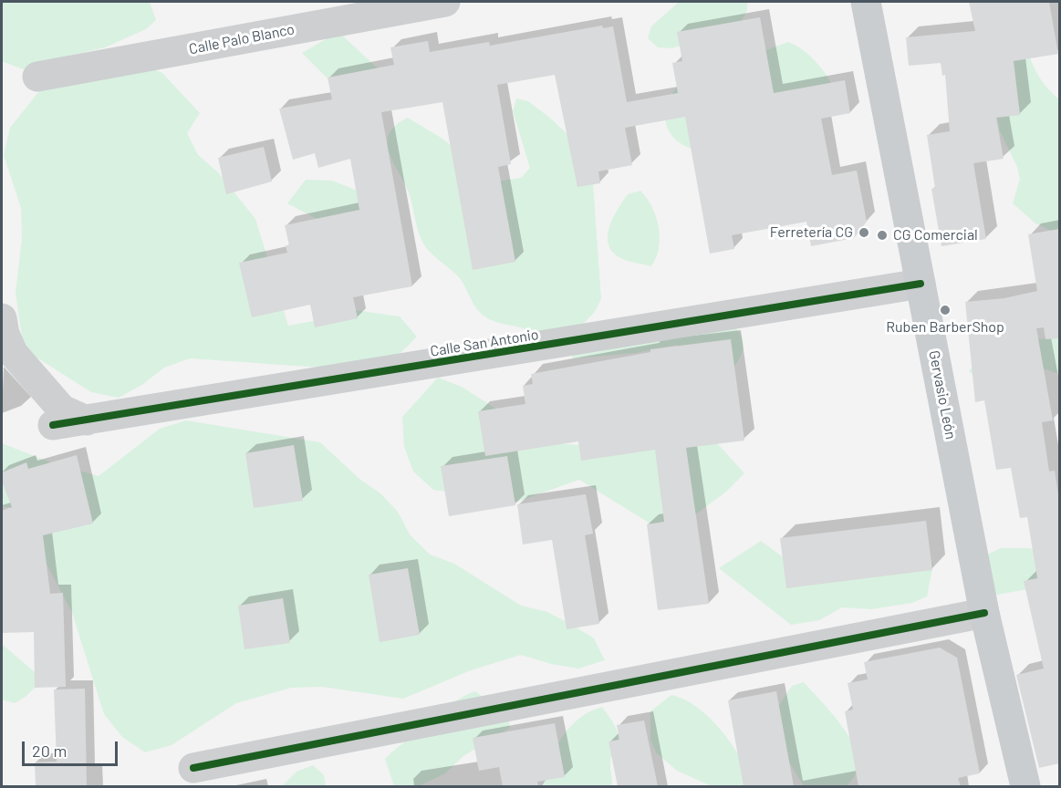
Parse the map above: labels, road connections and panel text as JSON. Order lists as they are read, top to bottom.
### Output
{
  "streets": {
    "main road": ["Gervasio León"],
    "street": ["Calle Palo Blanco", "Calle San Antonio"]
  },
  "crossings": [
    ["Calle San Antonio", "Gervasio León"]
  ],
  "places": ["Ferretería CG", "CG Comercial", "Ruben BarberShop"],
  "scale_bar": "20 m"
}
